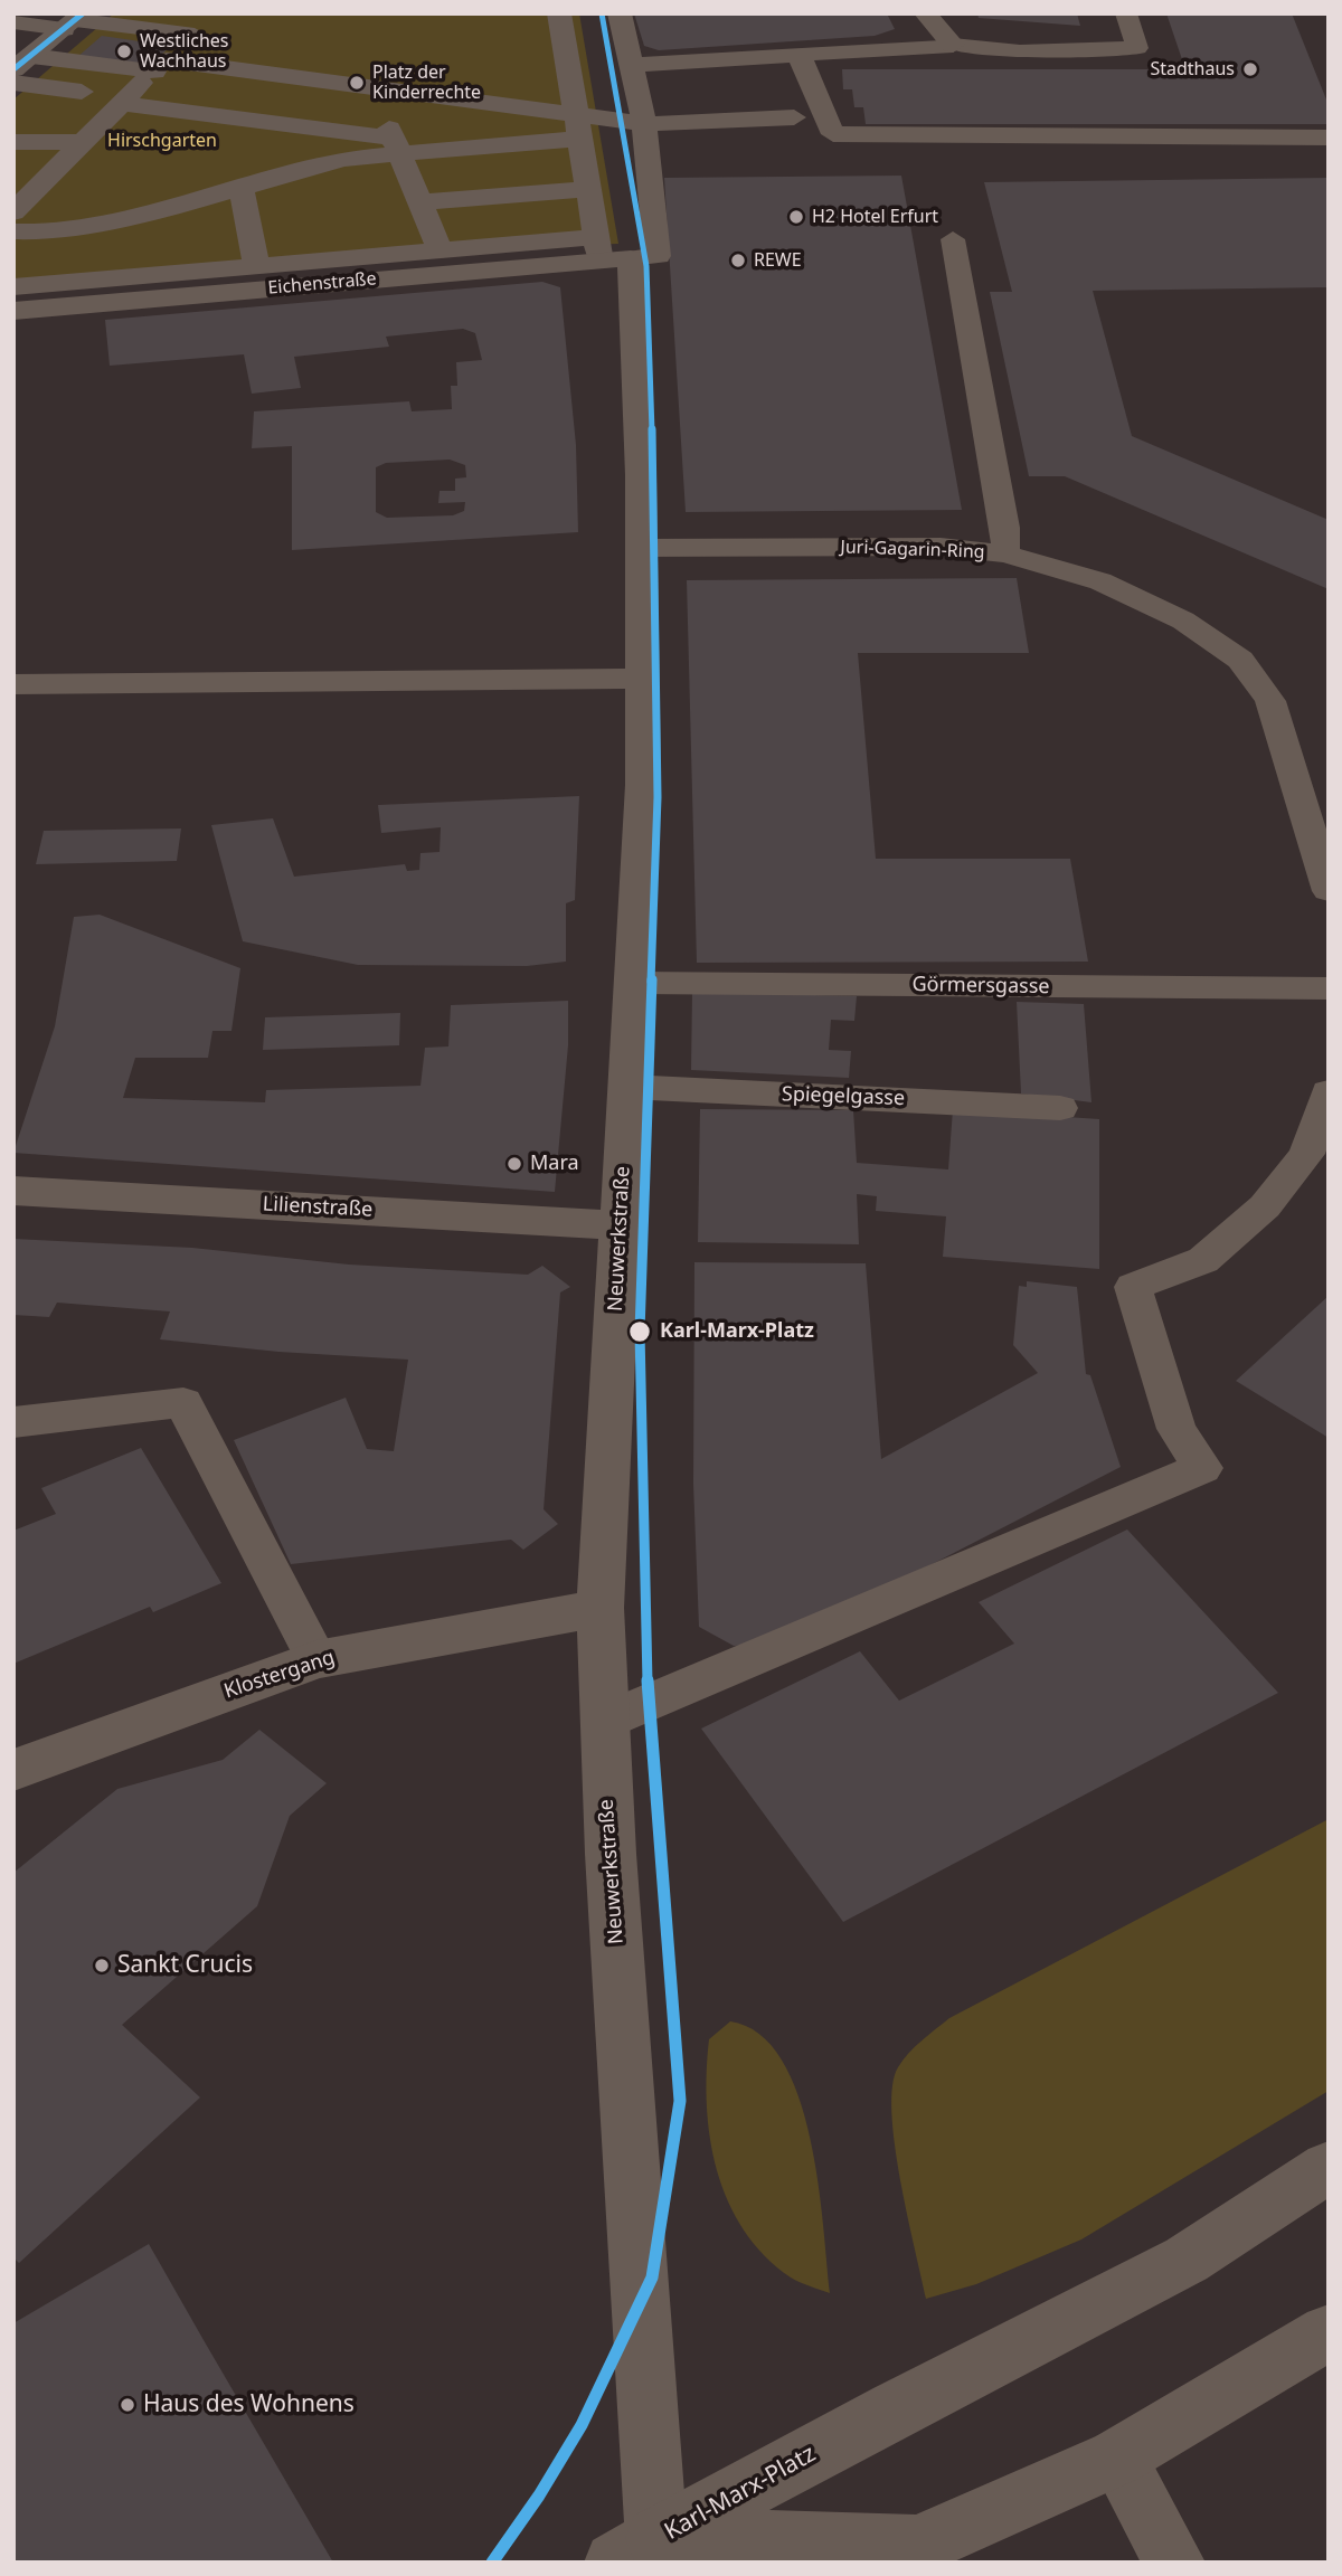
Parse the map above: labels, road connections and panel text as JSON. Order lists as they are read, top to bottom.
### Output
{
  "streets": {
    "street": [
      "Eichenstraße",
      "Lilienstraße",
      "Neuwerkstraße",
      "Klostergang",
      "Karl-Marx-Platz"
    ],
    "lane": ["Juri-Gagarin-Ring", "Görmersgasse", "Spiegelgasse"]
  },
  "crossings": [
    ["Eichenstraße", "Neuwerkstraße"],
    ["Juri-Gagarin-Ring", "Neuwerkstraße"],
    ["Görmersgasse", "Neuwerkstraße"],
    ["Spiegelgasse", "Neuwerkstraße"],
    ["Lilienstraße", "Neuwerkstraße"],
    ["Neuwerkstraße", "Klostergang"],
    ["Neuwerkstraße", "Karl-Marx-Platz"]
  ],
  "parks": ["Hirschgarten"],
  "places": [
    "Westliches Wachhaus",
    "Stadthaus",
    "Platz der Kinderrechte",
    "H2 Hotel Erfurt",
    "REWE",
    "Mara",
    "Karl-Marx-Platz",
    "Sankt Crucis",
    "Haus des Wohnens"
  ]
}
